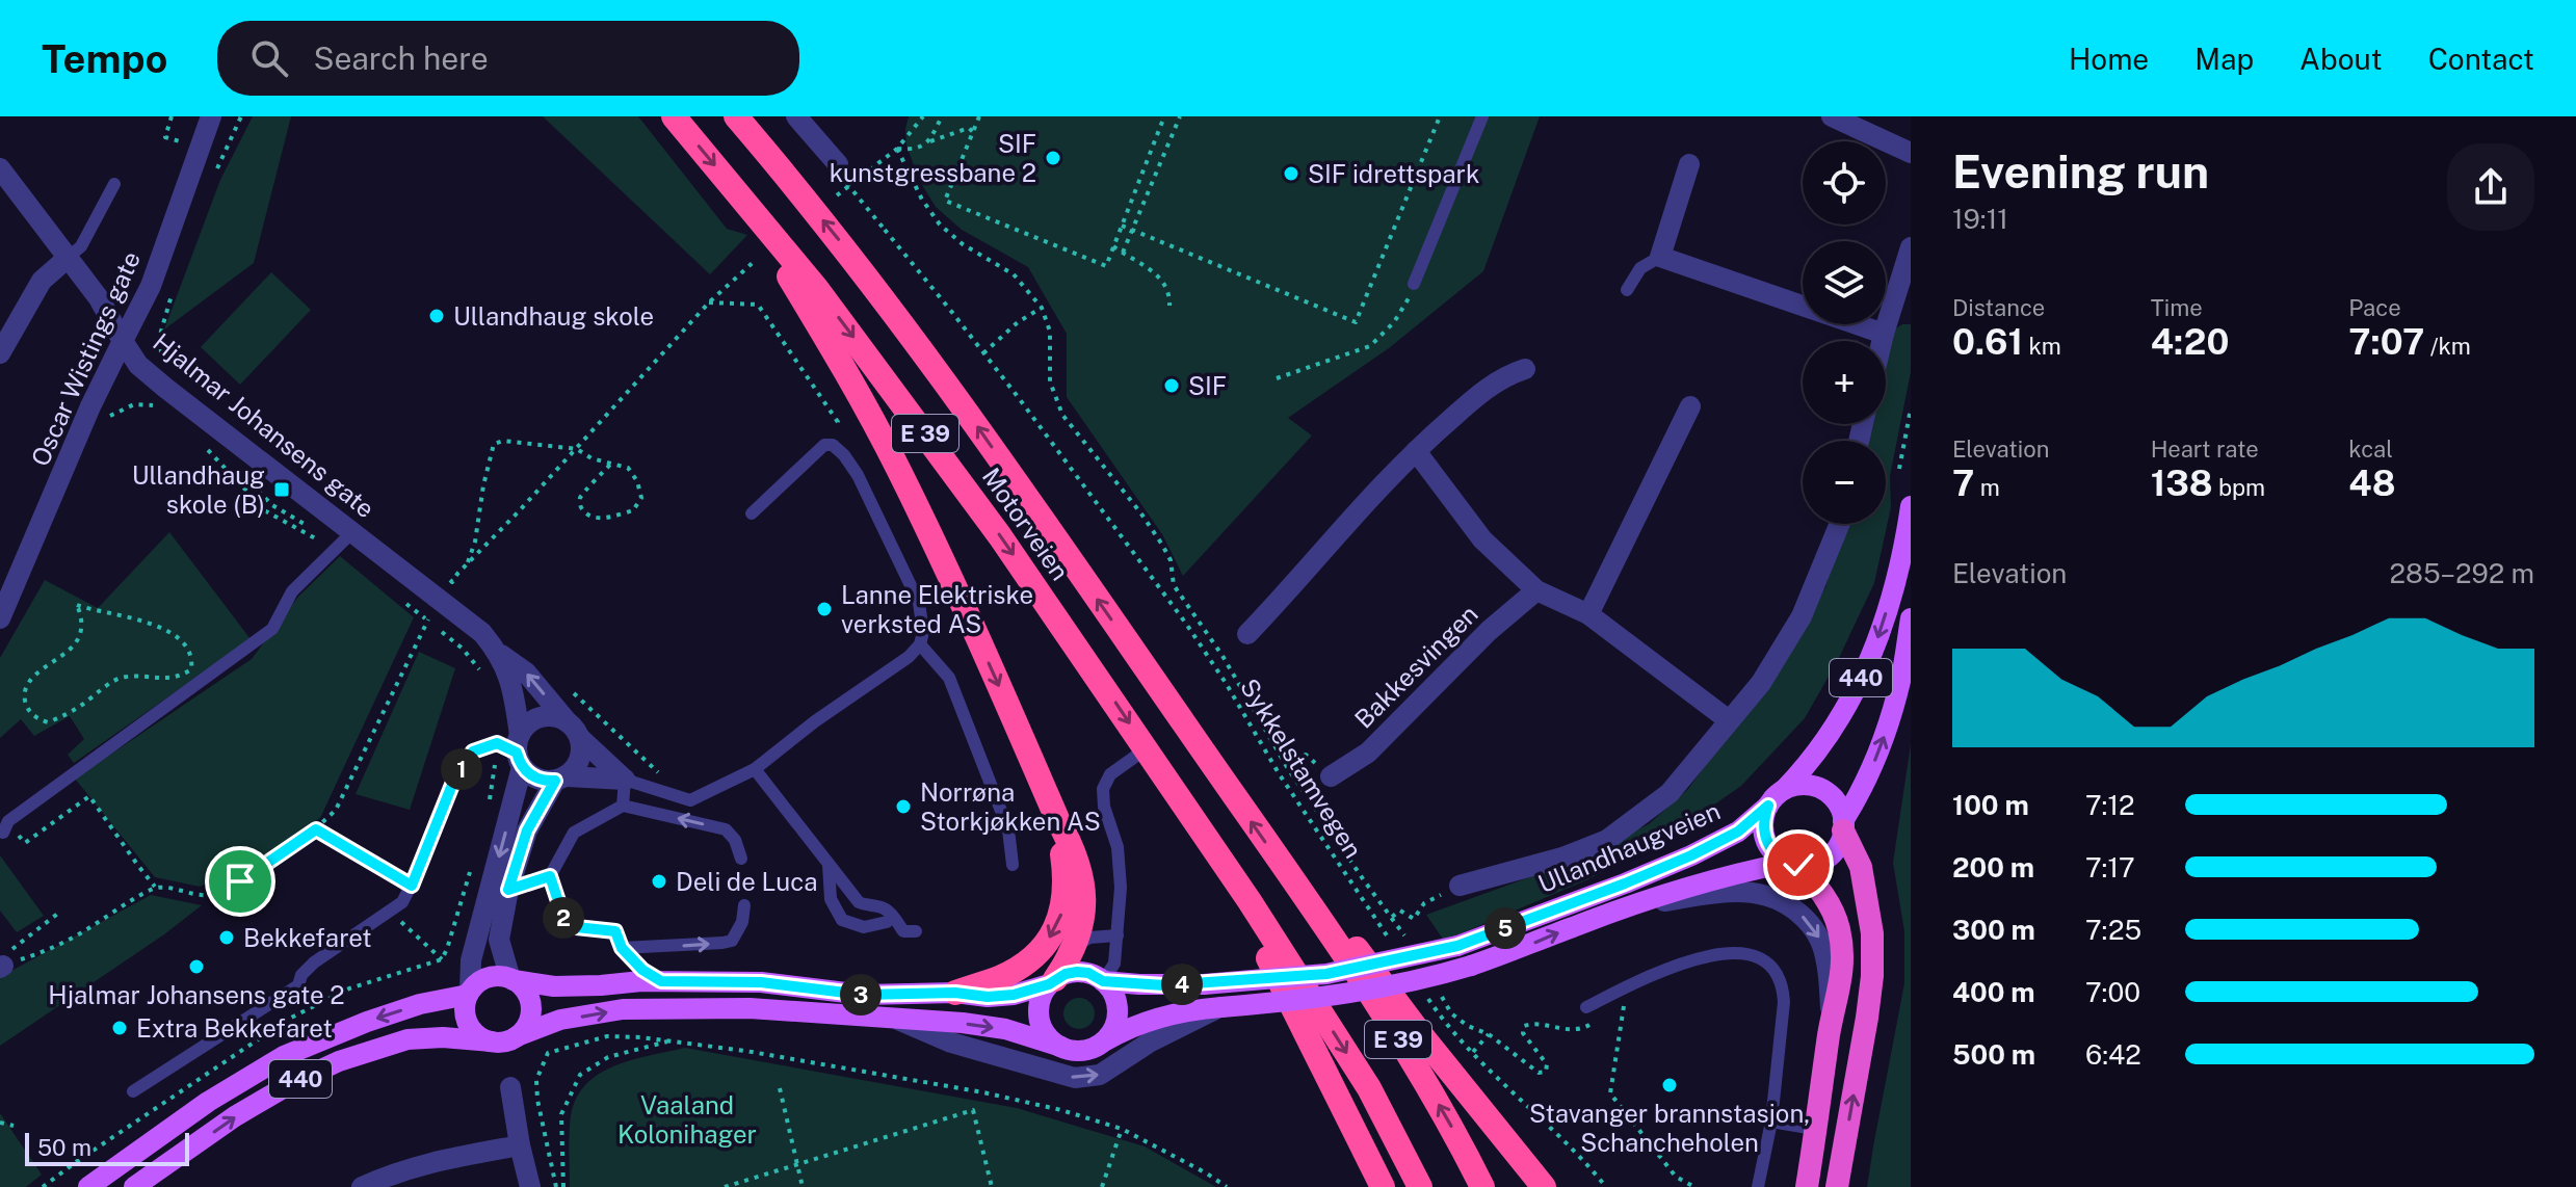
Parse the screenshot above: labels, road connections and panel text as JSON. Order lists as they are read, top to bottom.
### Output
{
  "streets": {
    "highway": ["E 39", "Motorveien"],
    "main road": ["440", "Ullandhaugveien"],
    "street": ["Oscar Wistings gate", "Hjalmar Johansens gate", "Bakkesvingen"],
    "path": ["Sykkelstamvegen"]
  },
  "crossings": [
    ["Oscar Wistings gate", "Hjalmar Johansens gate"],
    ["Hjalmar Johansens gate", "440"],
    ["E 39", "Motorveien"],
    ["E 39", "440"],
    ["E 39", "Ullandhaugveien"],
    ["440", "Ullandhaugveien"]
  ],
  "parks": ["Vaaland Kolonihager"],
  "places": {
    "other": [
      "SIF kunstgressbane 2",
      "SIF idrettspark",
      "Ullandhaug skole",
      "SIF",
      "Lanne Elektriske verksted AS",
      "Norrøna Storkjøkken AS",
      "Deli de Luca",
      "Bekkefaret",
      "Hjalmar Johansens gate 2",
      "Extra Bekkefaret",
      "Stavanger brannstasjon, Schancheholen"
    ],
    "transit": ["Ullandhaug skole (B)"]
  },
  "scale_bar": "50 m",
  "page": {
    "header": "Tempo",
    "search": "Search here",
    "nav": [
      "Home",
      "Map",
      "About",
      "Contact"
    ],
    "heading": ["Evening run", "19:11"],
    "map_buttons": ["+", "−"],
    "stats": [
      ["Distance", "0.61 km"],
      ["Time", "4:20"],
      ["Pace", "7:07 /km"],
      ["Elevation", "7 m"],
      ["Heart rate", "138 bpm"],
      ["kcal", "48"]
    ],
    "chart": ["Elevation", "285–292 m"],
    "pins": [
      "1",
      "2",
      "5",
      "4",
      "3"
    ],
    "list": [
      {
        "name": "100 m",
        "note": "7:12"
      },
      {
        "name": "200 m",
        "note": "7:17"
      },
      {
        "name": "300 m",
        "note": "7:25"
      },
      {
        "name": "400 m",
        "note": "7:00"
      },
      {
        "name": "500 m",
        "note": "6:42"
      }
    ],
    "scale": "50 m"
  }
}
